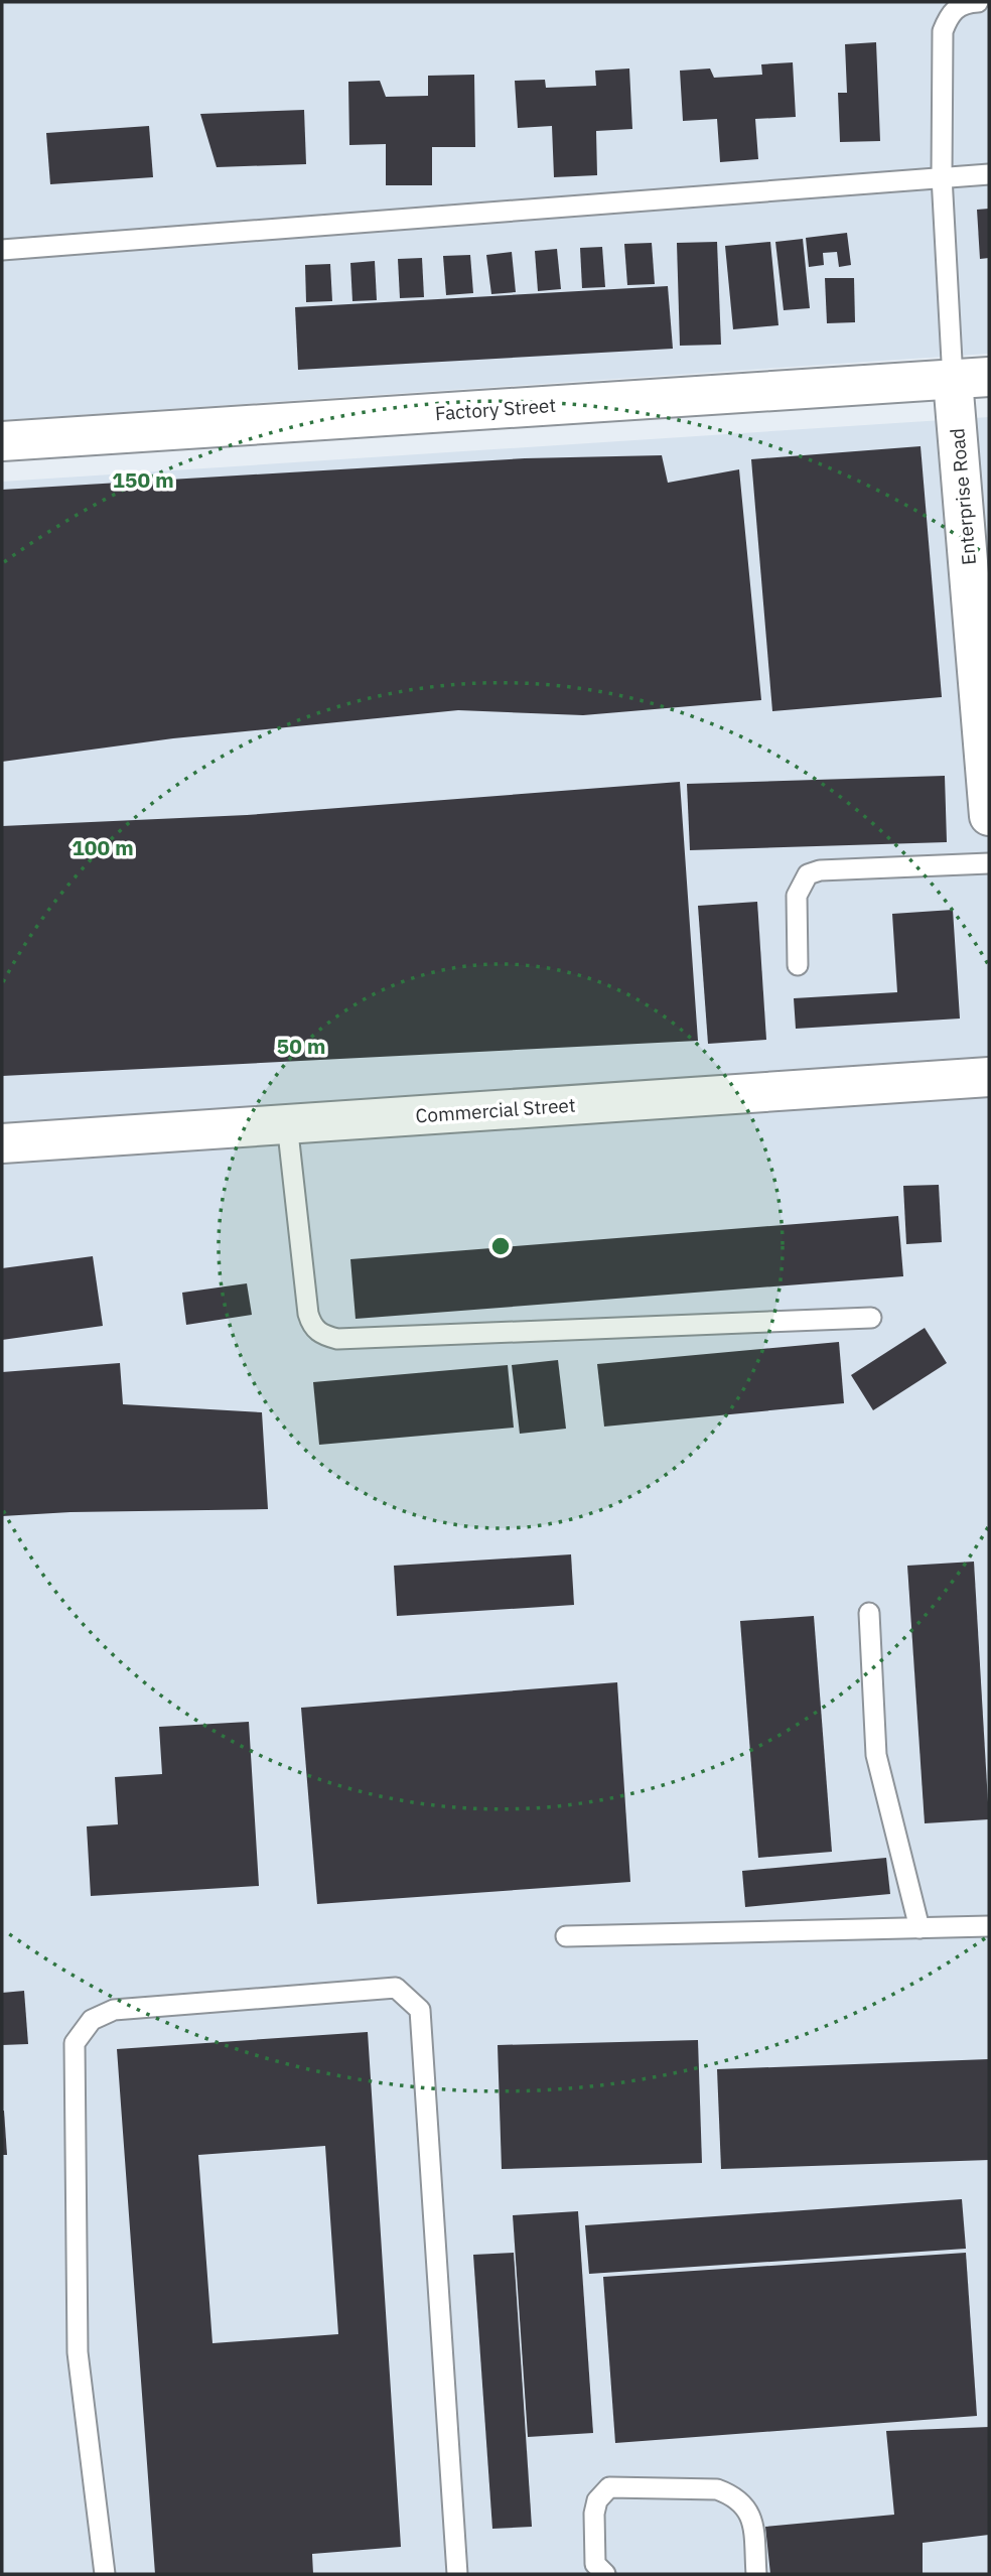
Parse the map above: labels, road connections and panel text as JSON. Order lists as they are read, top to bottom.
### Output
{
  "streets": {
    "street": ["Factory Street", "Enterprise Road", "Commercial Street"]
  },
  "crossings": [
    ["Factory Street", "Enterprise Road"]
  ],
  "rings": ["150 m", "100 m", "50 m"]
}
